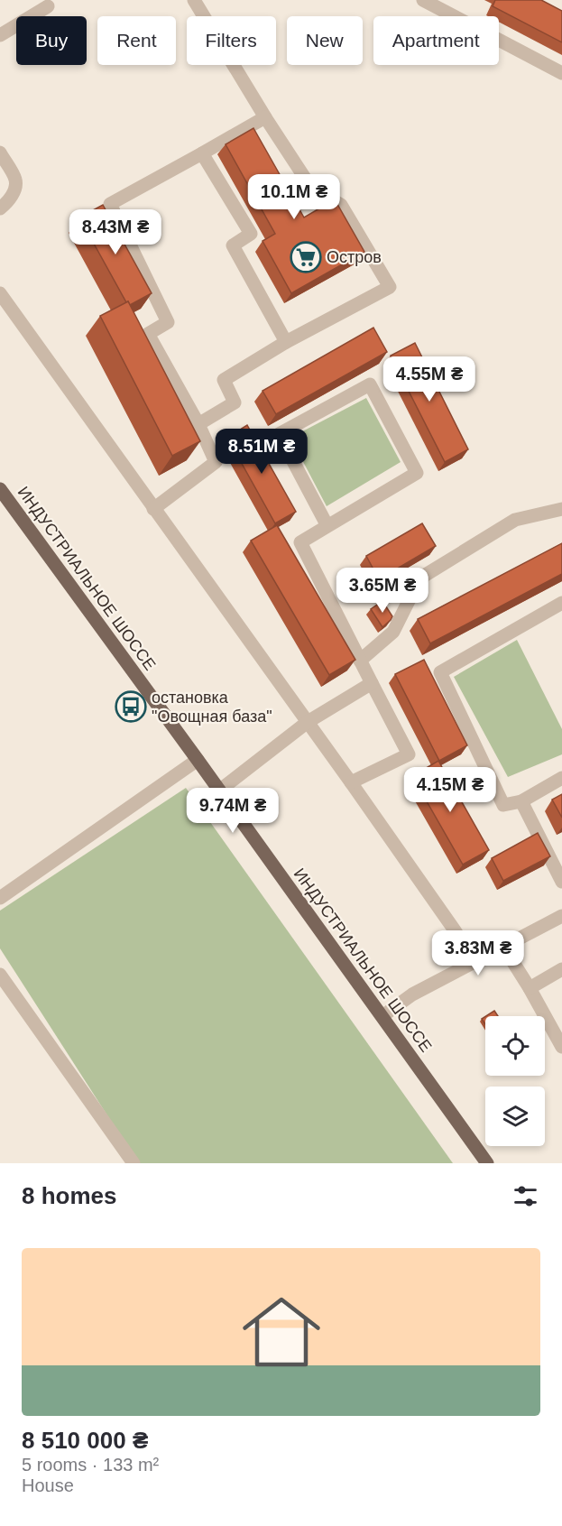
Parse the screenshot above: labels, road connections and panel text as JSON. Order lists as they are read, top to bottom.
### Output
{
  "streets": {
    "main road": ["ИНДУСТРИАЛЬНОЕ ШОССЕ"]
  },
  "places": {
    "supermarket": ["Остров"],
    "bus stop": ["остановка \"Овощная база\""]
  },
  "page": {
    "chip": [
      "Buy",
      "Rent",
      "Filters",
      "New",
      "Apartment"
    ],
    "price": [
      "10.1M ₴",
      "8.43M ₴",
      "4.55M ₴",
      "8.51M ₴",
      "3.65M ₴",
      "4.15M ₴",
      "9.74M ₴",
      "3.83M ₴"
    ],
    "heading": "8 homes",
    "list": [
      {
        "name": "8 510 000 ₴",
        "note": "5 rooms · 133 m² · House"
      }
    ]
  }
}
